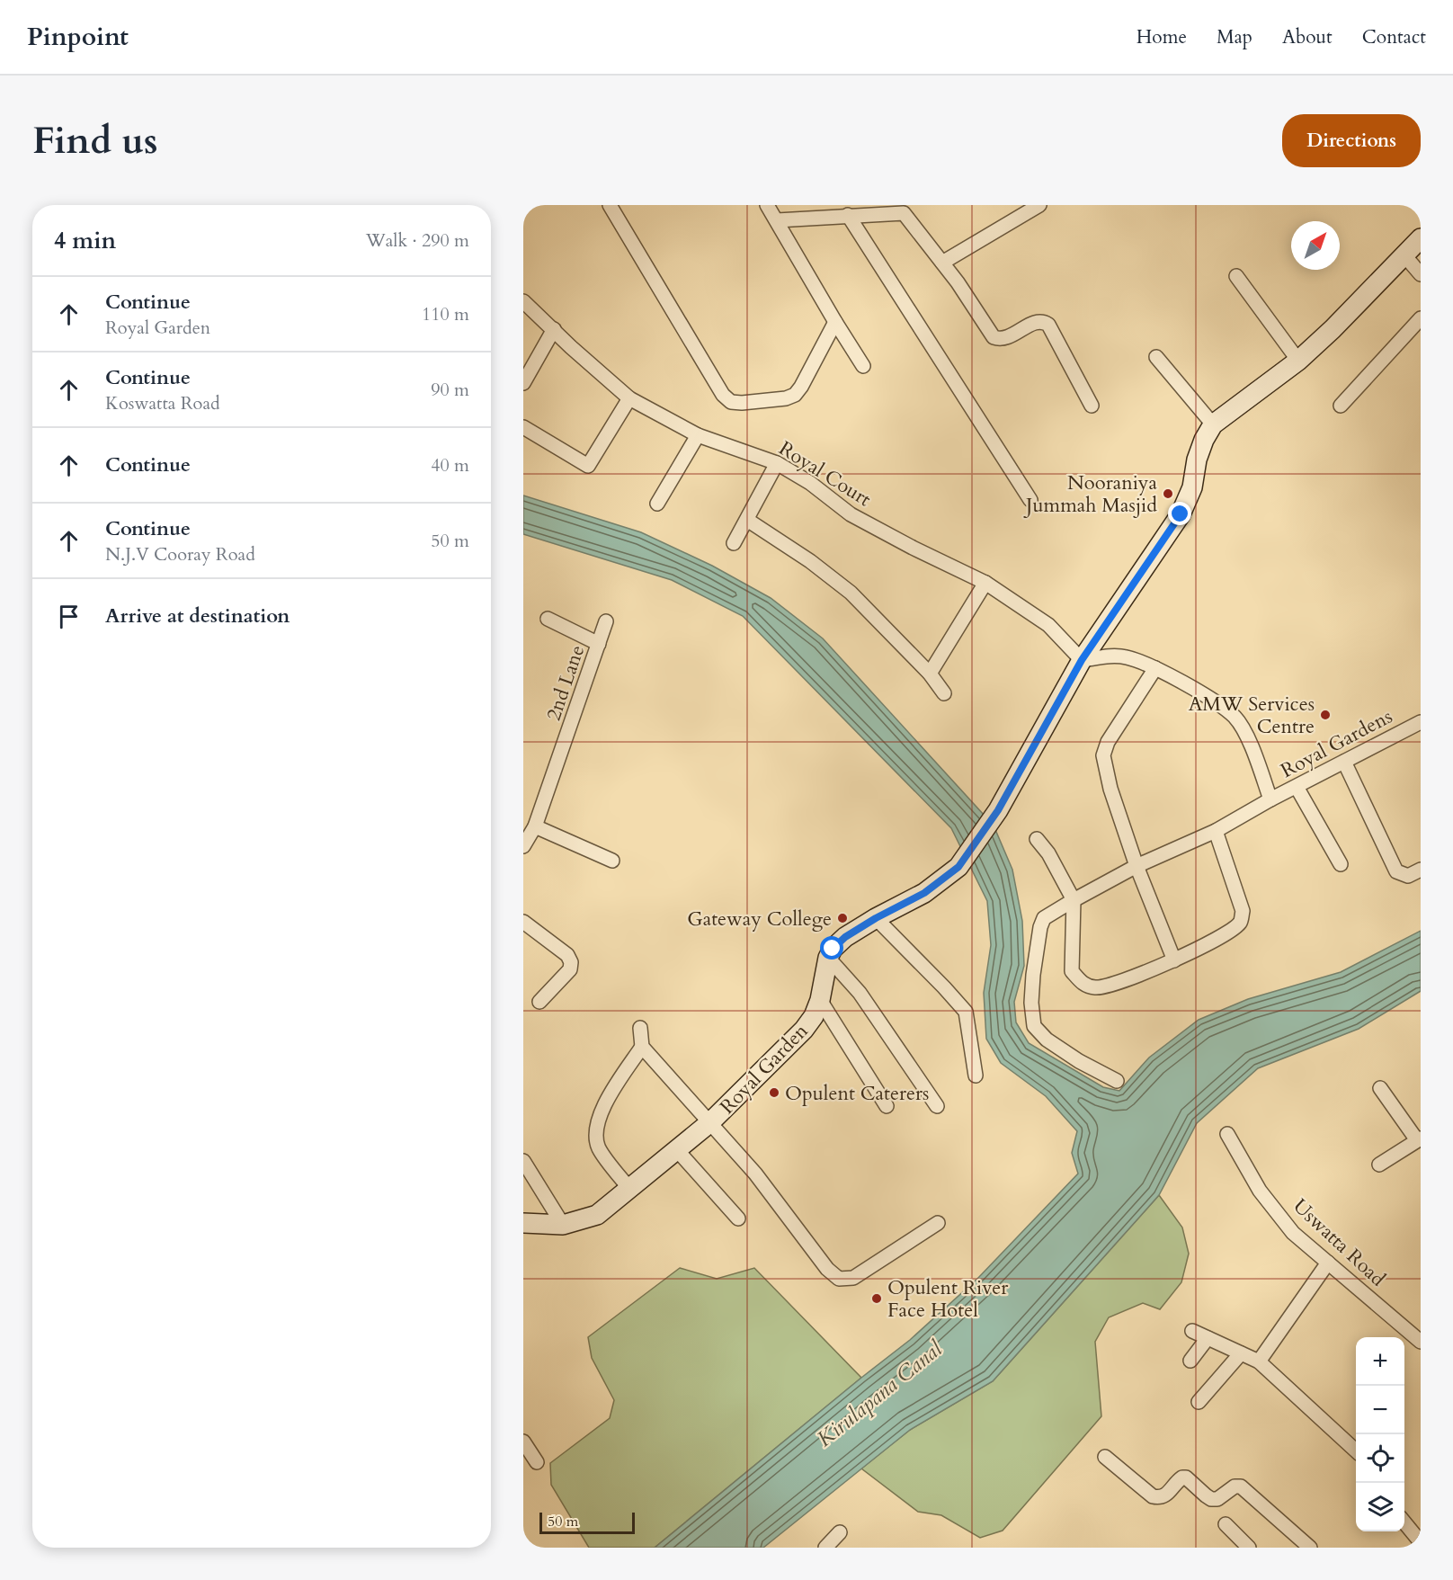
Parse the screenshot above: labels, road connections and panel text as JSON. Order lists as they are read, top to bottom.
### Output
{
  "streets": {
    "street": [
      "Royal Court",
      "2nd Lane",
      "Royal Gardens",
      "Royal Garden",
      "Uswatta Road"
    ]
  },
  "crossings": [
    ["Royal Court", "Royal Garden"]
  ],
  "water": ["Kirulapana Canal"],
  "places": [
    "Nooraniya Jummah Masjid",
    "AMW Services Centre",
    "Gateway College",
    "Opulent Caterers",
    "Opulent River Face Hotel"
  ],
  "scale_bar": "50 m",
  "north": "top right",
  "page": {
    "header": "Pinpoint",
    "nav": [
      "Home",
      "Map",
      "About",
      "Contact"
    ],
    "buttons": "Directions",
    "title": "Find us",
    "heading": ["4 min", "Walk · 290 m"],
    "list": [
      ["Continue", "Royal Garden", "110 m"],
      ["Continue", "Koswatta Road", "90 m"],
      ["Continue", "40 m"],
      ["Continue", "N.J.V Cooray Road", "50 m"],
      "Arrive at destination"
    ],
    "map_buttons": ["+", "−"],
    "scale": "50 m"
  }
}
